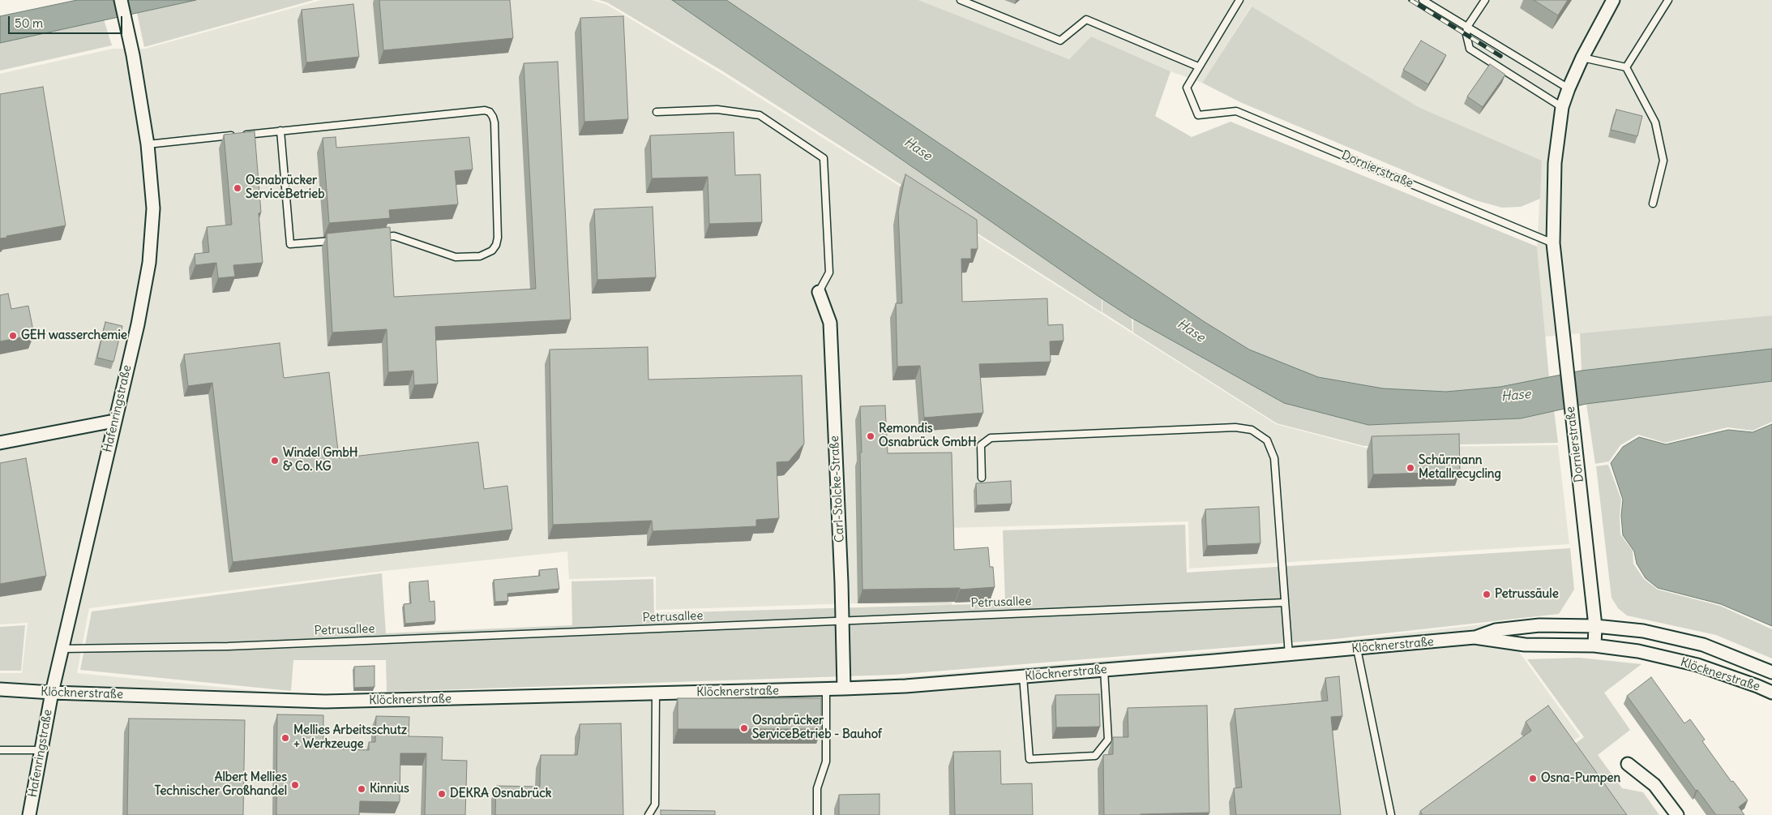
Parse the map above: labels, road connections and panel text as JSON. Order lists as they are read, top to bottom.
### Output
{
  "streets": {
    "street": [
      "Dornierstraße",
      "Hafenringstraße",
      "Carl-Stolcke-Straße",
      "Klöcknerstraße"
    ],
    "lane": ["Petrusallee"]
  },
  "crossings": [
    ["Dornierstraße", "Klöcknerstraße"],
    ["Hafenringstraße", "Petrusallee"],
    ["Hafenringstraße", "Klöcknerstraße"],
    ["Carl-Stolcke-Straße", "Petrusallee"],
    ["Carl-Stolcke-Straße", "Klöcknerstraße"]
  ],
  "water": ["Hase"],
  "places": [
    "Osnabrücker ServiceBetrieb",
    "GEH wasserchemie",
    "Remondis Osnabrück GmbH",
    "Windel GmbH & Co. KG",
    "Schürmann Metallrecycling",
    "Petrussäule",
    "Osnabrücker ServiceBetrieb - Bauhof",
    "Mellies Arbeitsschutz + Werkzeuge",
    "Osna-Pumpen",
    "Albert Mellies Technischer Großhandel",
    "Kinnius",
    "DEKRA Osnabrück"
  ],
  "scale_bar": "50 m"
}
